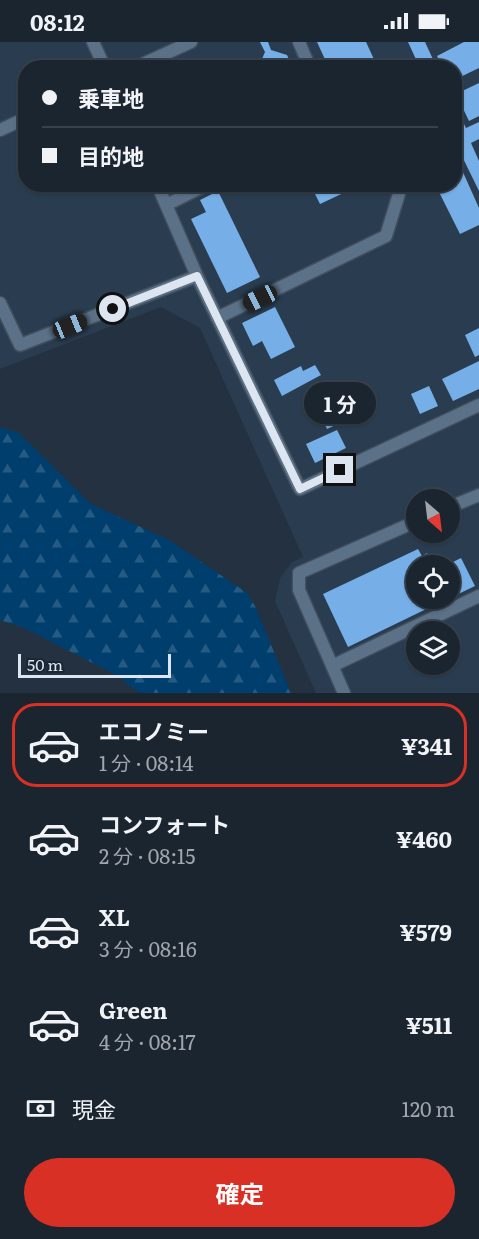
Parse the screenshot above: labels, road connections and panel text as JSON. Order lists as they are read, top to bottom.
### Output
{
  "scale_bar": "50 m",
  "north": "bottom right",
  "page": {
    "status": "08:12",
    "banner": ["乗車地", "目的地"],
    "bubble": "1 分",
    "scale": "50 m",
    "list": [
      {
        "name": "エコノミー",
        "note": "1 分 · 08:14",
        "value": "¥341"
      },
      {
        "name": "コンフォート",
        "note": "2 分 · 08:15",
        "value": "¥460"
      },
      {
        "name": "XL",
        "note": "3 分 · 08:16",
        "value": "¥579"
      },
      {
        "name": "Green",
        "note": "4 分 · 08:17",
        "value": "¥511"
      }
    ],
    "pay": ["現金", "120 m"],
    "buttons": "確定"
  }
}
